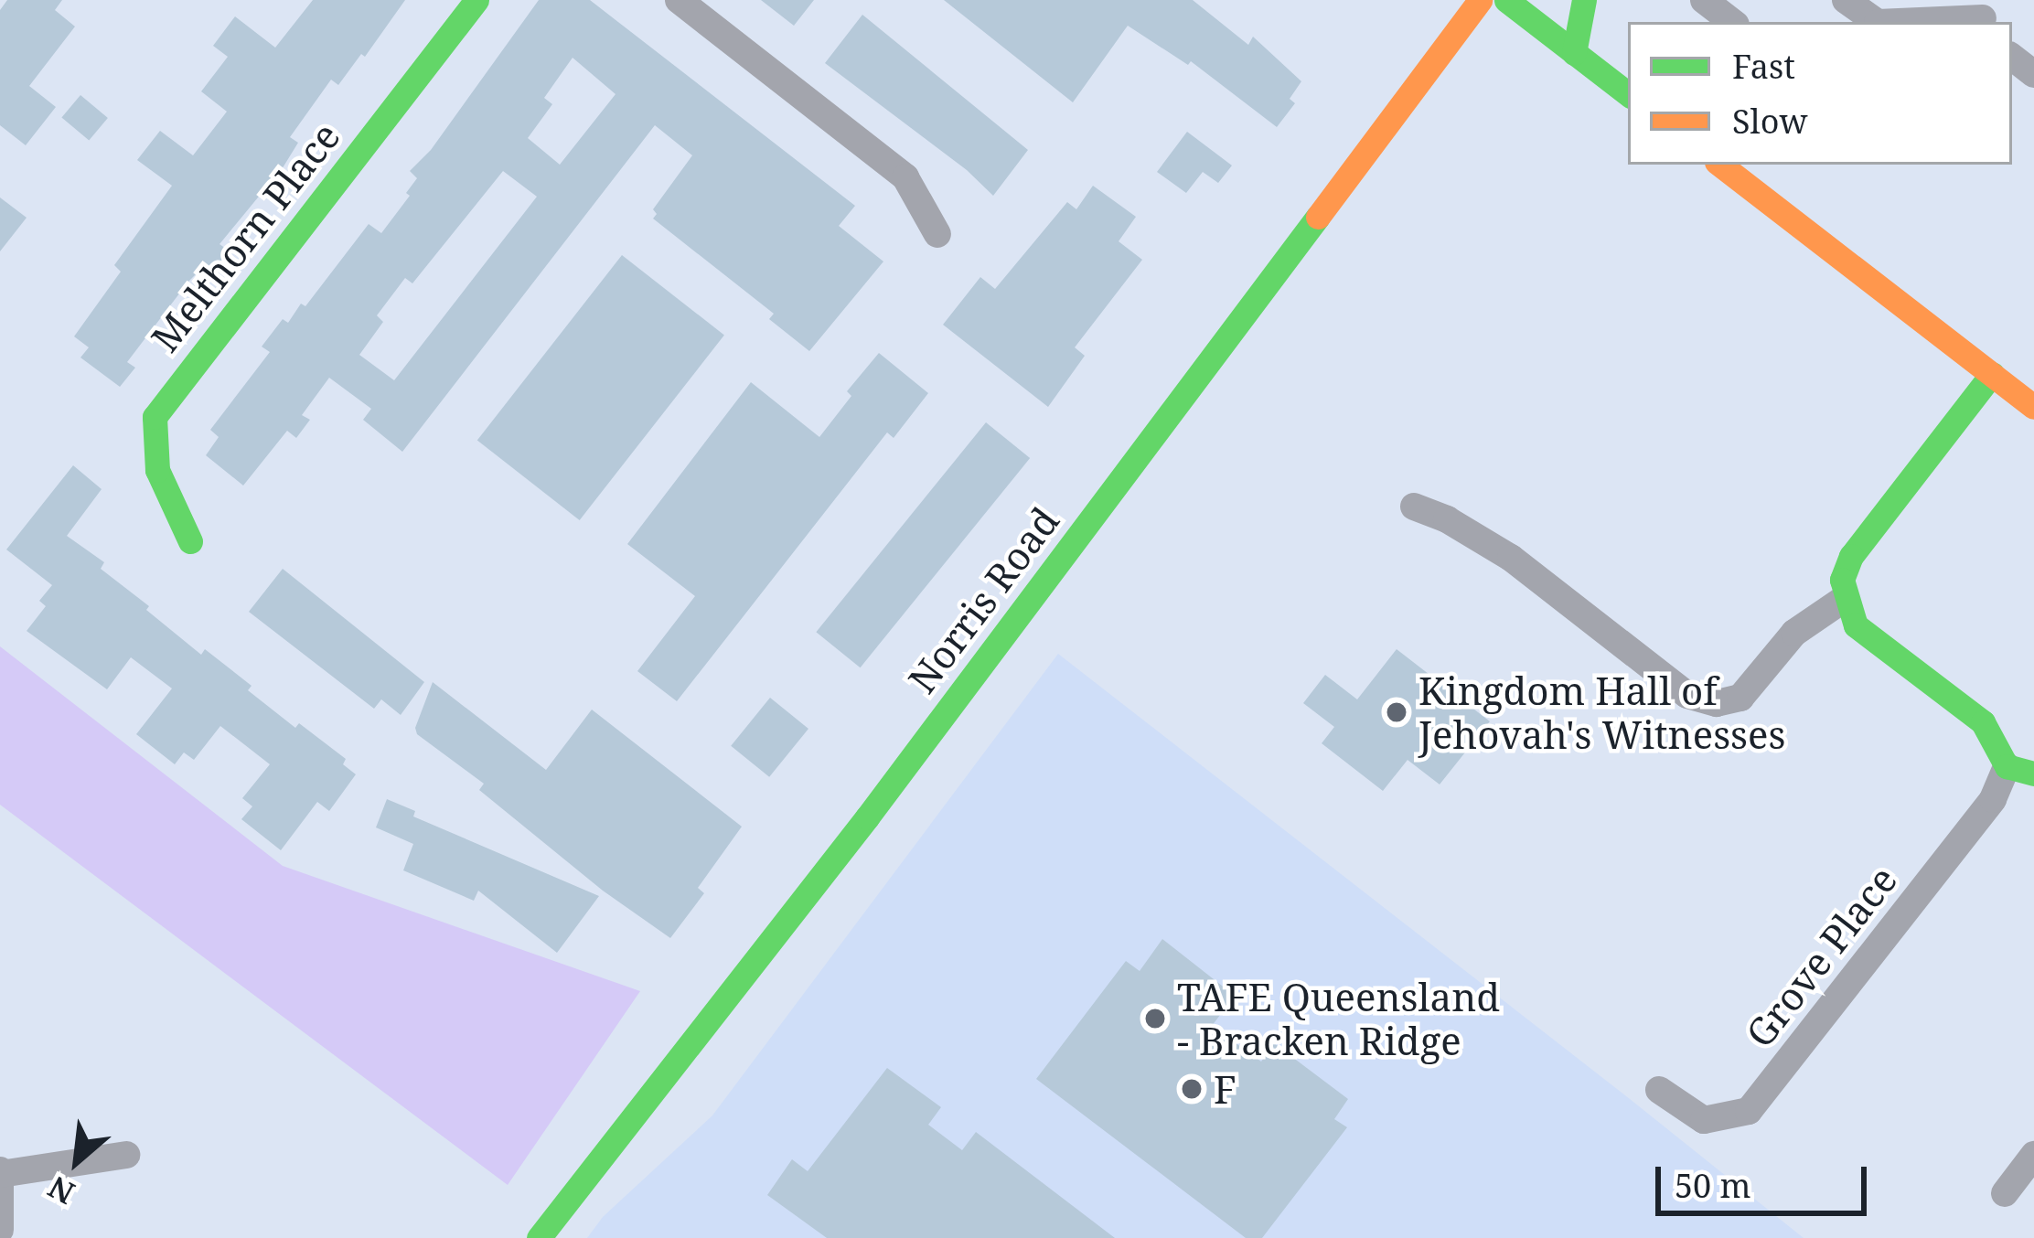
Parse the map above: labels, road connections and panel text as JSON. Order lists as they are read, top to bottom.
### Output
{
  "streets": {
    "street": ["Melthorn Place", "Norris Road", "Grove Place"]
  },
  "places": ["Kingdom Hall of Jehovah's Witnesses", "TAFE Queensland - Bracken Ridge", "F"],
  "legend": ["Fast", "Slow"],
  "scale_bar": "50 m",
  "north": "bottom left"
}
